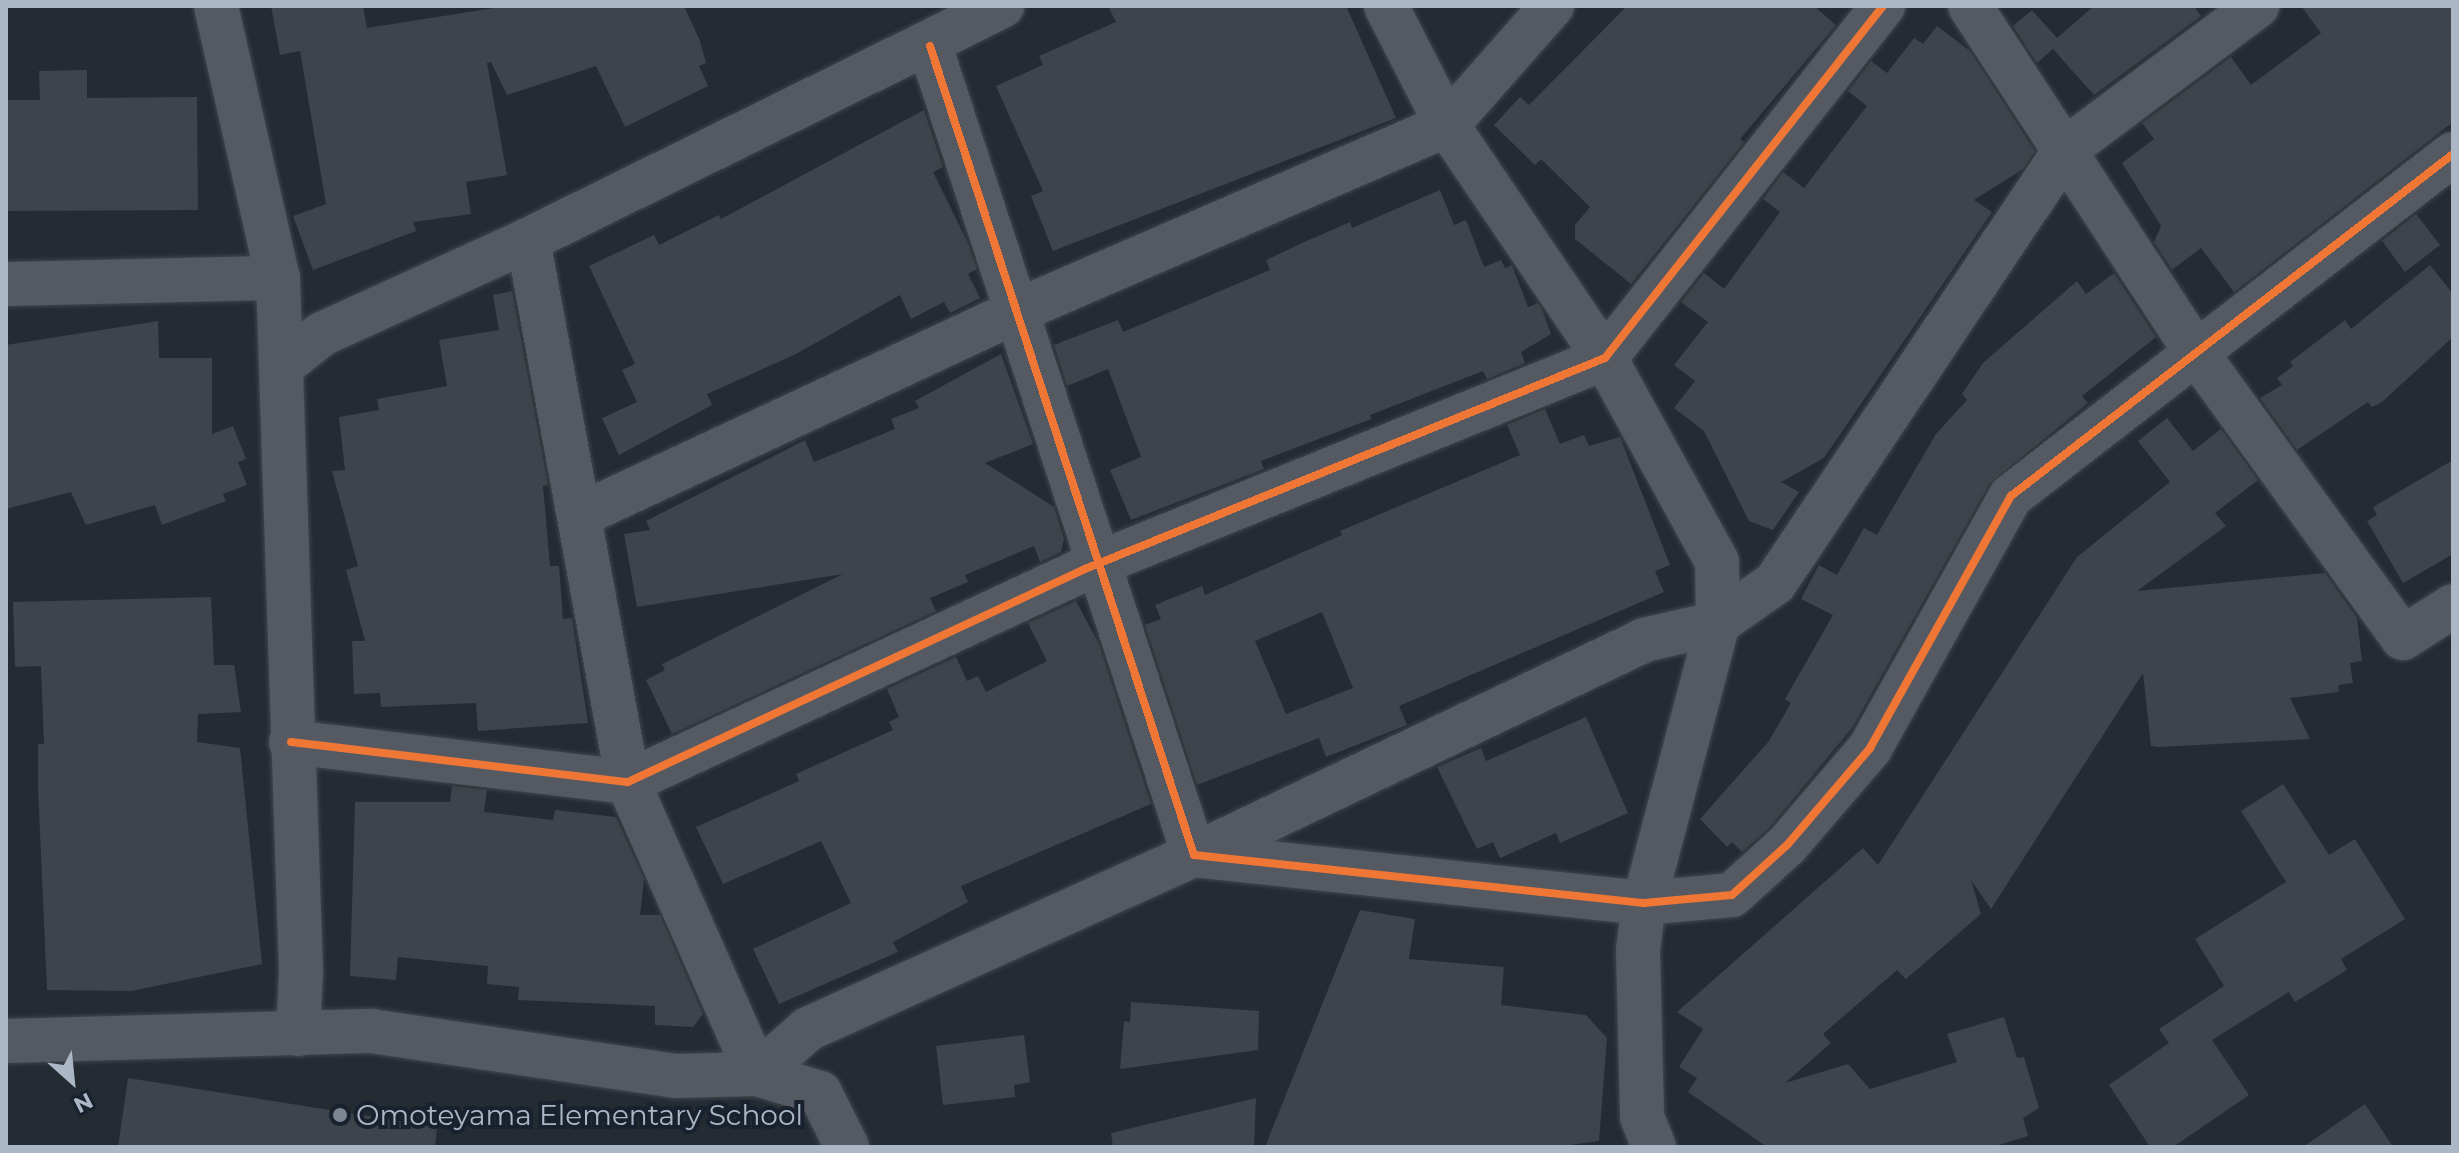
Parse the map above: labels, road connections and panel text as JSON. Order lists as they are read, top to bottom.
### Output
{
  "places": ["Omoteyama Elementary School"],
  "north": "bottom right"
}
